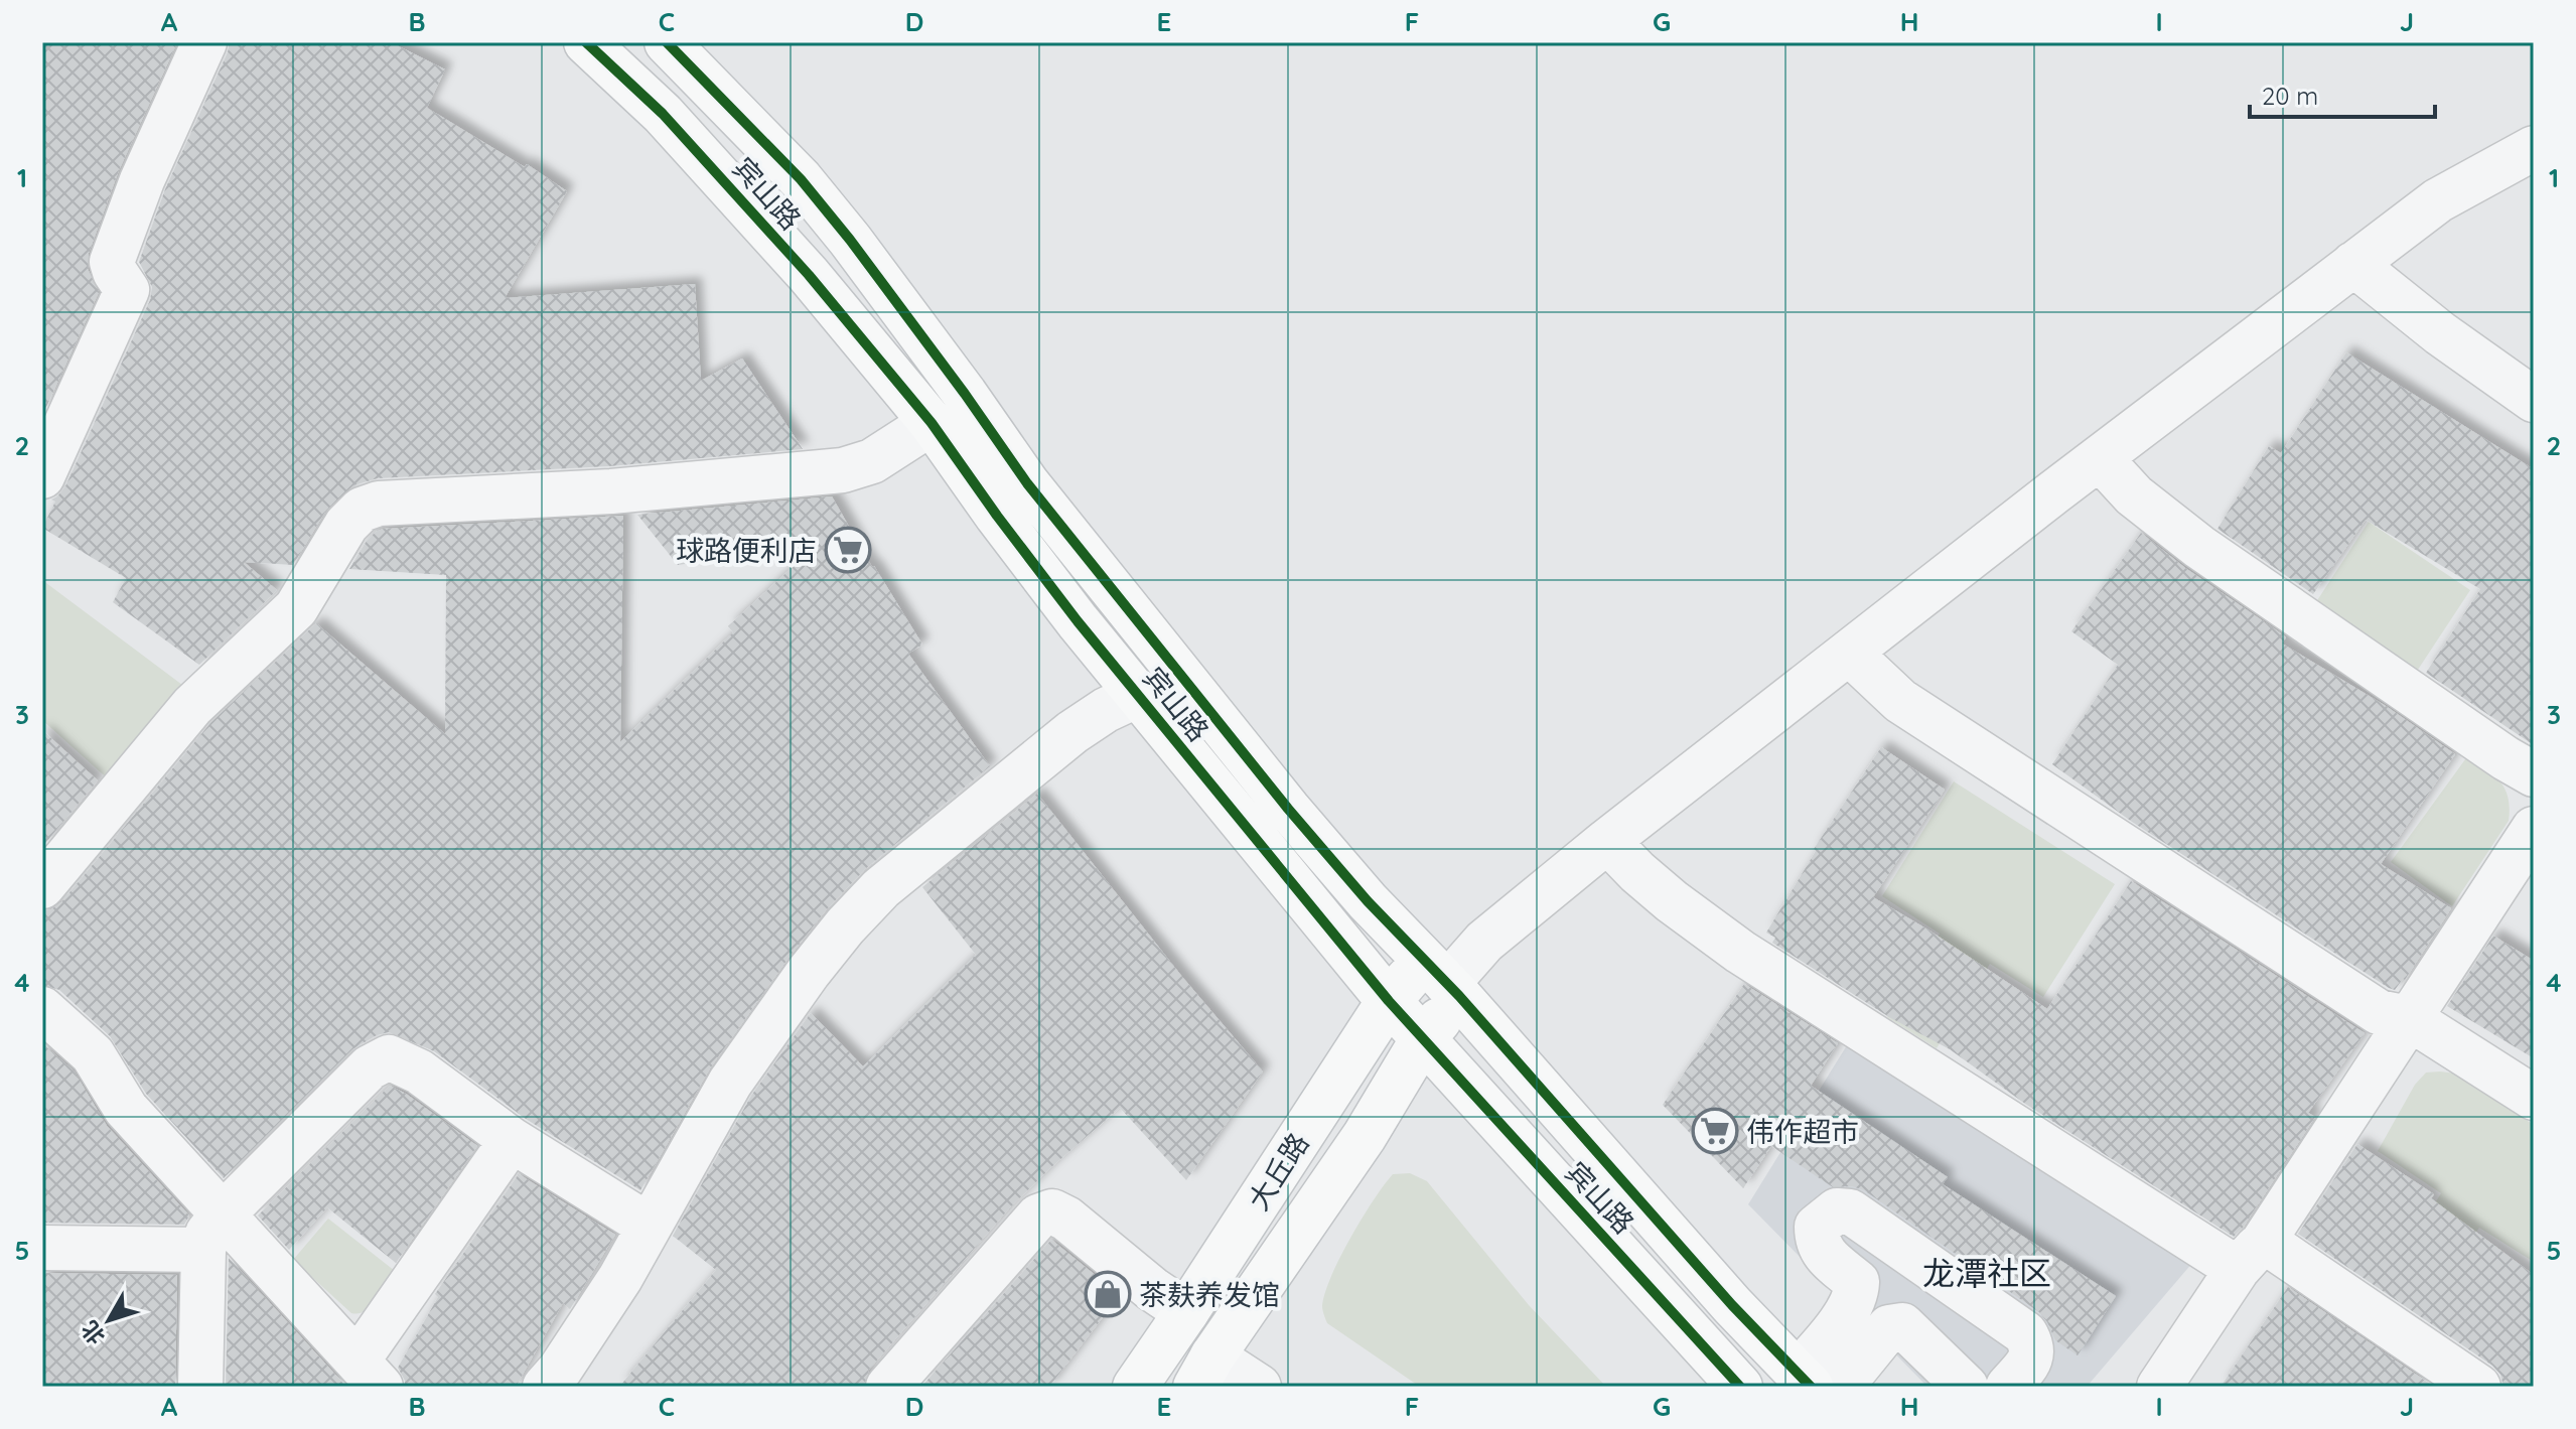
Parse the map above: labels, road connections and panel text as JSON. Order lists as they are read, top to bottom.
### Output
{
  "streets": {
    "main road": ["宾山路", "大丘路"]
  },
  "crossings": [
    ["宾山路", "大丘路"]
  ],
  "districts": ["龙潭社区"],
  "places": {
    "supermarket": ["球路便利店", "伟作超市"],
    "shop": ["茶麸养发馆"]
  },
  "scale_bar": "20 m",
  "north": "bottom left",
  "grid": {
    "columns": [
      "A",
      "B",
      "C",
      "D",
      "E",
      "F",
      "G",
      "H",
      "I",
      "J"
    ],
    "rows": [
      "1",
      "2",
      "3",
      "4",
      "5"
    ]
  }
}
